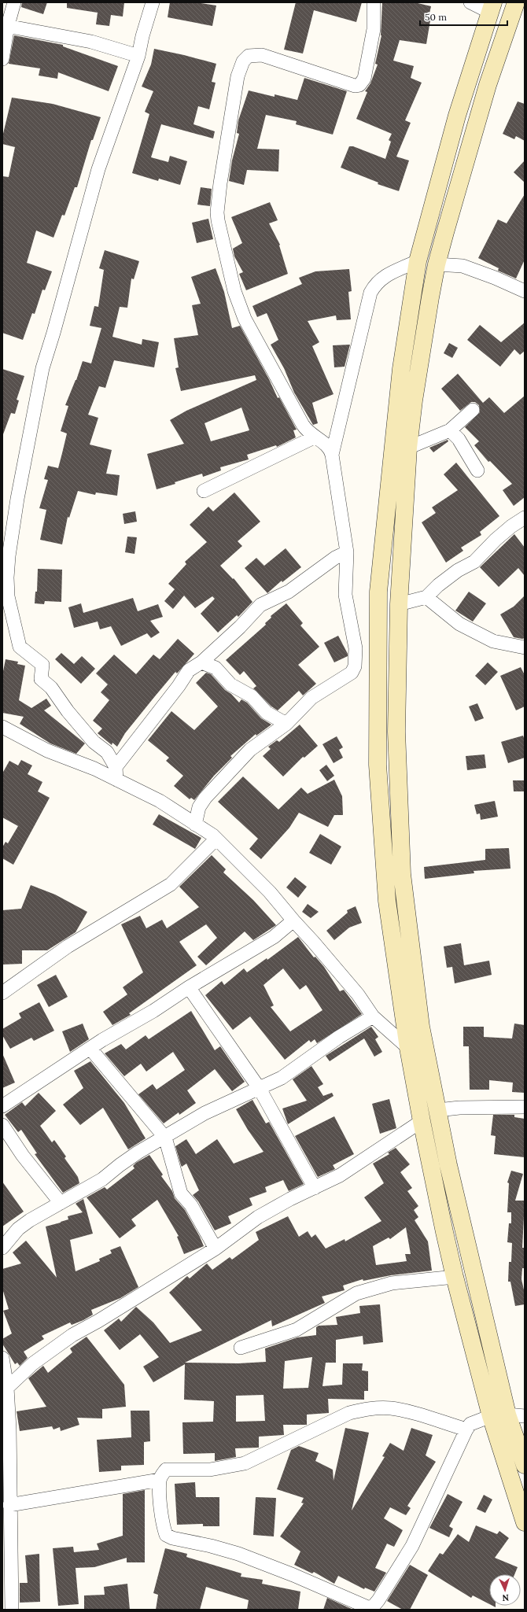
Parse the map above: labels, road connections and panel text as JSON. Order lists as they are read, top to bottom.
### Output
{
  "scale_bar": "50 m",
  "north": "bottom"
}
